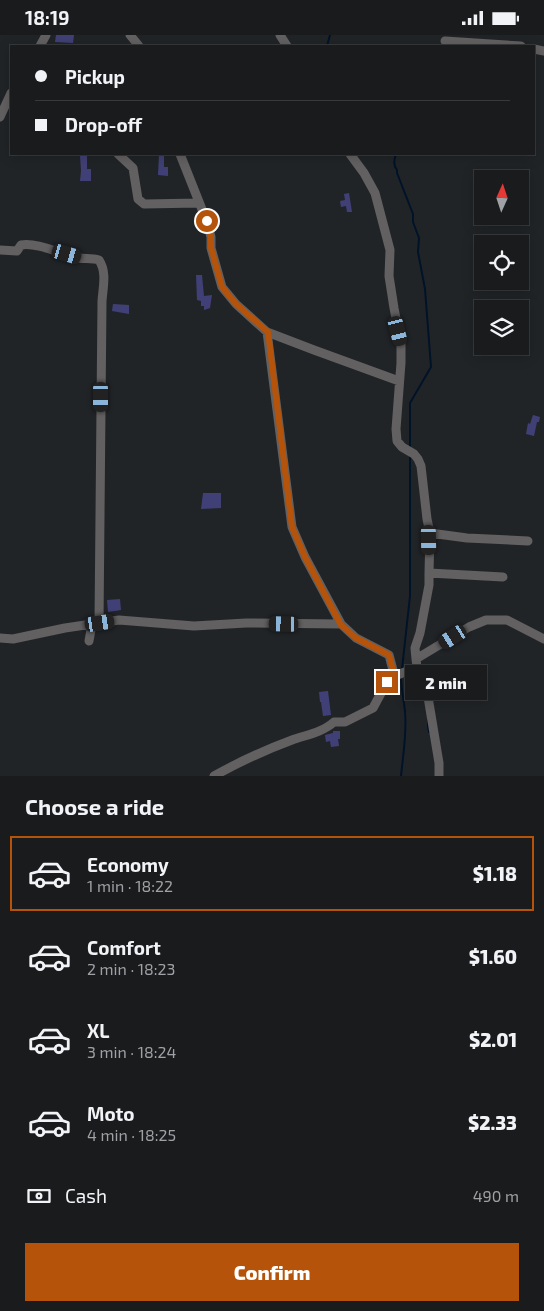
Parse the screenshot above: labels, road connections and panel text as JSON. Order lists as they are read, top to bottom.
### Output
{
  "north": "top",
  "page": {
    "status": "18:19",
    "banner": ["Pickup", "Drop-off"],
    "bubble": "2 min",
    "heading": "Choose a ride",
    "list": [
      {
        "name": "Economy",
        "note": "1 min · 18:22",
        "value": "$1.18"
      },
      {
        "name": "Comfort",
        "note": "2 min · 18:23",
        "value": "$1.60"
      },
      {
        "name": "XL",
        "note": "3 min · 18:24",
        "value": "$2.01"
      },
      {
        "name": "Moto",
        "note": "4 min · 18:25",
        "value": "$2.33"
      }
    ],
    "pay": ["Cash", "490 m"],
    "buttons": "Confirm"
  }
}
